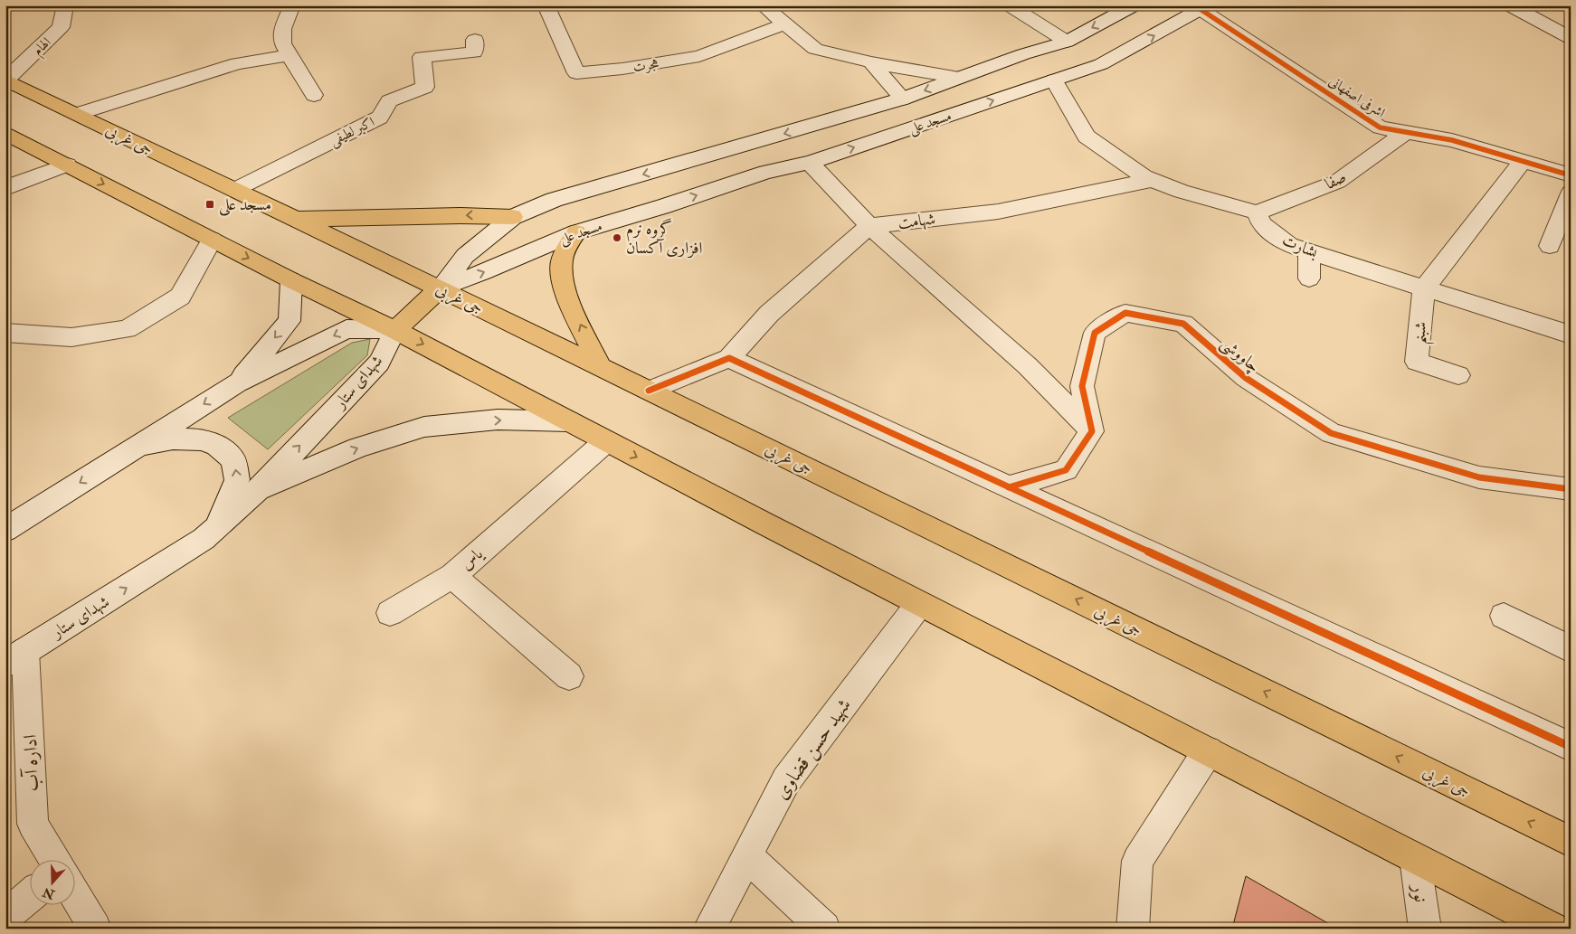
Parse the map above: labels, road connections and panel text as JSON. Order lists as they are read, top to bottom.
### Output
{
  "streets": {
    "main road": ["جی غربی"],
    "street": [
      "الهام",
      "هجرت",
      "اشرفی اصفهانی",
      "مسجد علی",
      "اکبر لطیفی",
      "صفا",
      "شهامت",
      "بشارت",
      "شبنم",
      "چاووشی",
      "شهدای ستار",
      "یاس",
      "شهید حسن قضاوی",
      "اداره آب",
      "نور"
    ]
  },
  "crossings": [
    ["الهام", "جی غربی"],
    ["اشرفی اصفهانی", "مسجد علی"],
    ["اشرفی اصفهانی", "صفا"],
    ["مسجد علی", "جی غربی"],
    ["اکبر لطیفی", "جی غربی"],
    ["صفا", "بشارت"],
    ["بشارت", "شبنم"],
    ["شهدای ستار", "اداره آب"]
  ],
  "places": {
    "transit": ["مسجد علی"],
    "other": ["گروه نرم افزاری آکسان"]
  },
  "north": "bottom"
}
